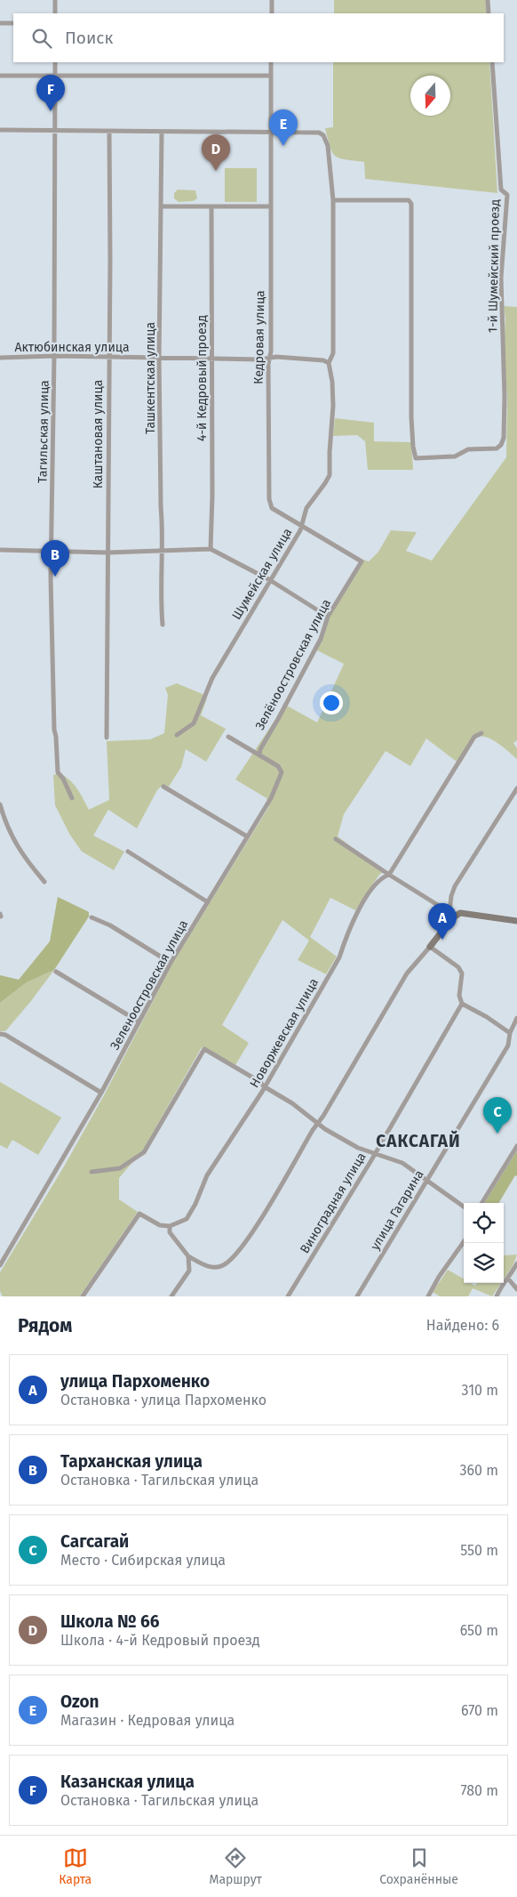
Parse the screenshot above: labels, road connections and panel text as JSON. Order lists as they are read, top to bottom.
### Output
{
  "streets": {
    "street": [
      "1-й Шумейский проезд",
      "Кедровая улица",
      "Актюбинская улица",
      "Ташкентская улица",
      "4-й Кедровый проезд",
      "Тагильская улица",
      "Каштановая улица",
      "Шумейская улица",
      "Зелёноостровская улица",
      "Зеленоостровская улица",
      "Новоржевская улица",
      "Виноградная улица",
      "улица Гагарина"
    ]
  },
  "crossings": [
    ["1-й Шумейский проезд", "Шумейская улица"],
    ["Кедровая улица", "Актюбинская улица"],
    ["Кедровая улица", "Шумейская улица"],
    ["Кедровая улица", "Зелёноостровская улица"],
    ["Актюбинская улица", "Ташкентская улица"],
    ["Актюбинская улица", "4-й Кедровый проезд"],
    ["Актюбинская улица", "Тагильская улица"],
    ["Актюбинская улица", "Каштановая улица"],
    ["Актюбинская улица", "Шумейская улица"],
    ["Зелёноостровская улица", "Зеленоостровская улица"]
  ],
  "districts": ["САКСАГАЙ"],
  "north": "bottom",
  "page": {
    "search": "Поиск",
    "pins": [
      "F",
      "E",
      "D",
      "B",
      "A",
      "C"
    ],
    "heading": ["Рядом", "Найдено: 6"],
    "list": [
      {
        "mark": "A",
        "name": "улица Пархоменко",
        "note": "Остановка · улица Пархоменко",
        "value": "310 m"
      },
      {
        "mark": "B",
        "name": "Тарханская улица",
        "note": "Остановка · Тагильская улица",
        "value": "360 m"
      },
      {
        "mark": "C",
        "name": "Сагсагай",
        "note": "Место · Сибирская улица",
        "value": "550 m"
      },
      {
        "mark": "D",
        "name": "Школа № 66",
        "note": "Школа · 4-й Кедровый проезд",
        "value": "650 m"
      },
      {
        "mark": "E",
        "name": "Ozon",
        "note": "Магазин · Кедровая улица",
        "value": "670 m"
      },
      {
        "mark": "F",
        "name": "Казанская улица",
        "note": "Остановка · Тагильская улица",
        "value": "780 m"
      }
    ],
    "nav": ["Карта", "Маршрут", "Сохранённые"]
  }
}
